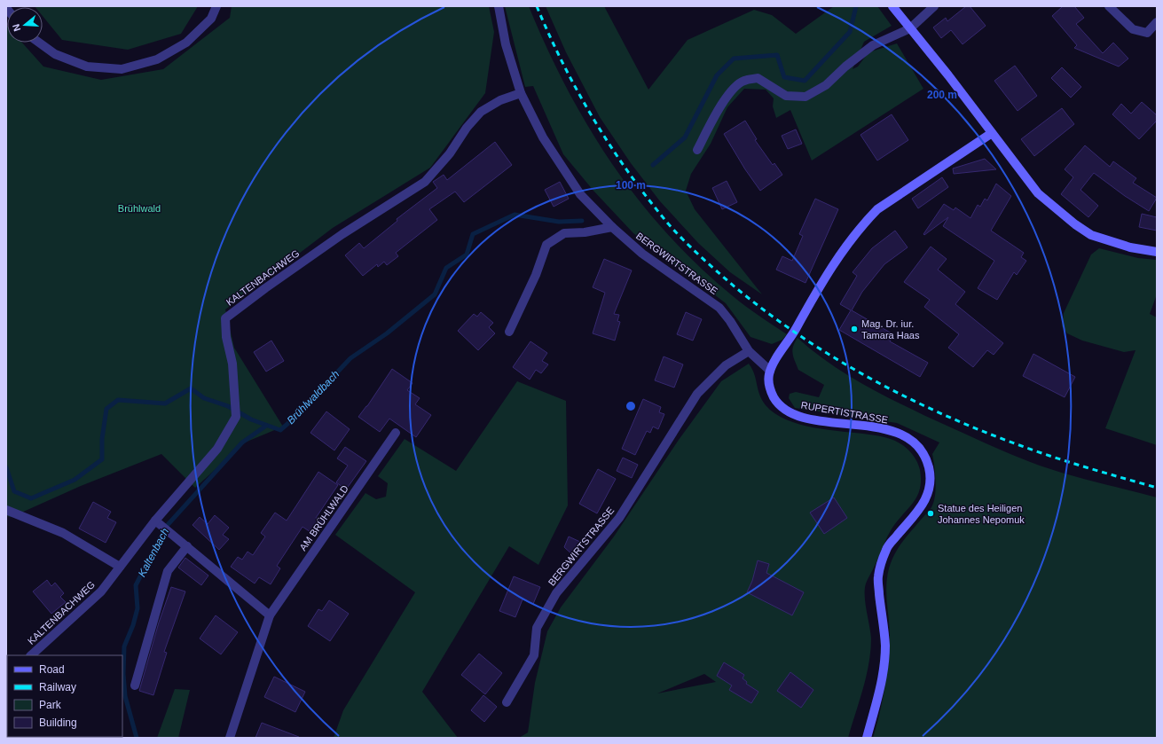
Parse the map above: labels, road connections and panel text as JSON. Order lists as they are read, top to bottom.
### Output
{
  "streets": {
    "main road": ["RUPERTISTRASSE"],
    "street": ["BERGWIRTSTRASSE", "KALTENBACHWEG", "AM BRÜHLWALD"]
  },
  "crossings": [
    ["BERGWIRTSTRASSE", "KALTENBACHWEG"],
    ["BERGWIRTSTRASSE", "RUPERTISTRASSE"]
  ],
  "water": ["Brühlwaldbach", "Kaltenbach"],
  "parks": ["Brühlwald"],
  "places": ["Mag. Dr. iur. Tamara Haas", "Statue des Heiligen Johannes Nepomuk"],
  "legend": [
    "Road",
    "Railway",
    "Park",
    "Building"
  ],
  "north": "left",
  "rings": ["200 m", "100 m"]
}
